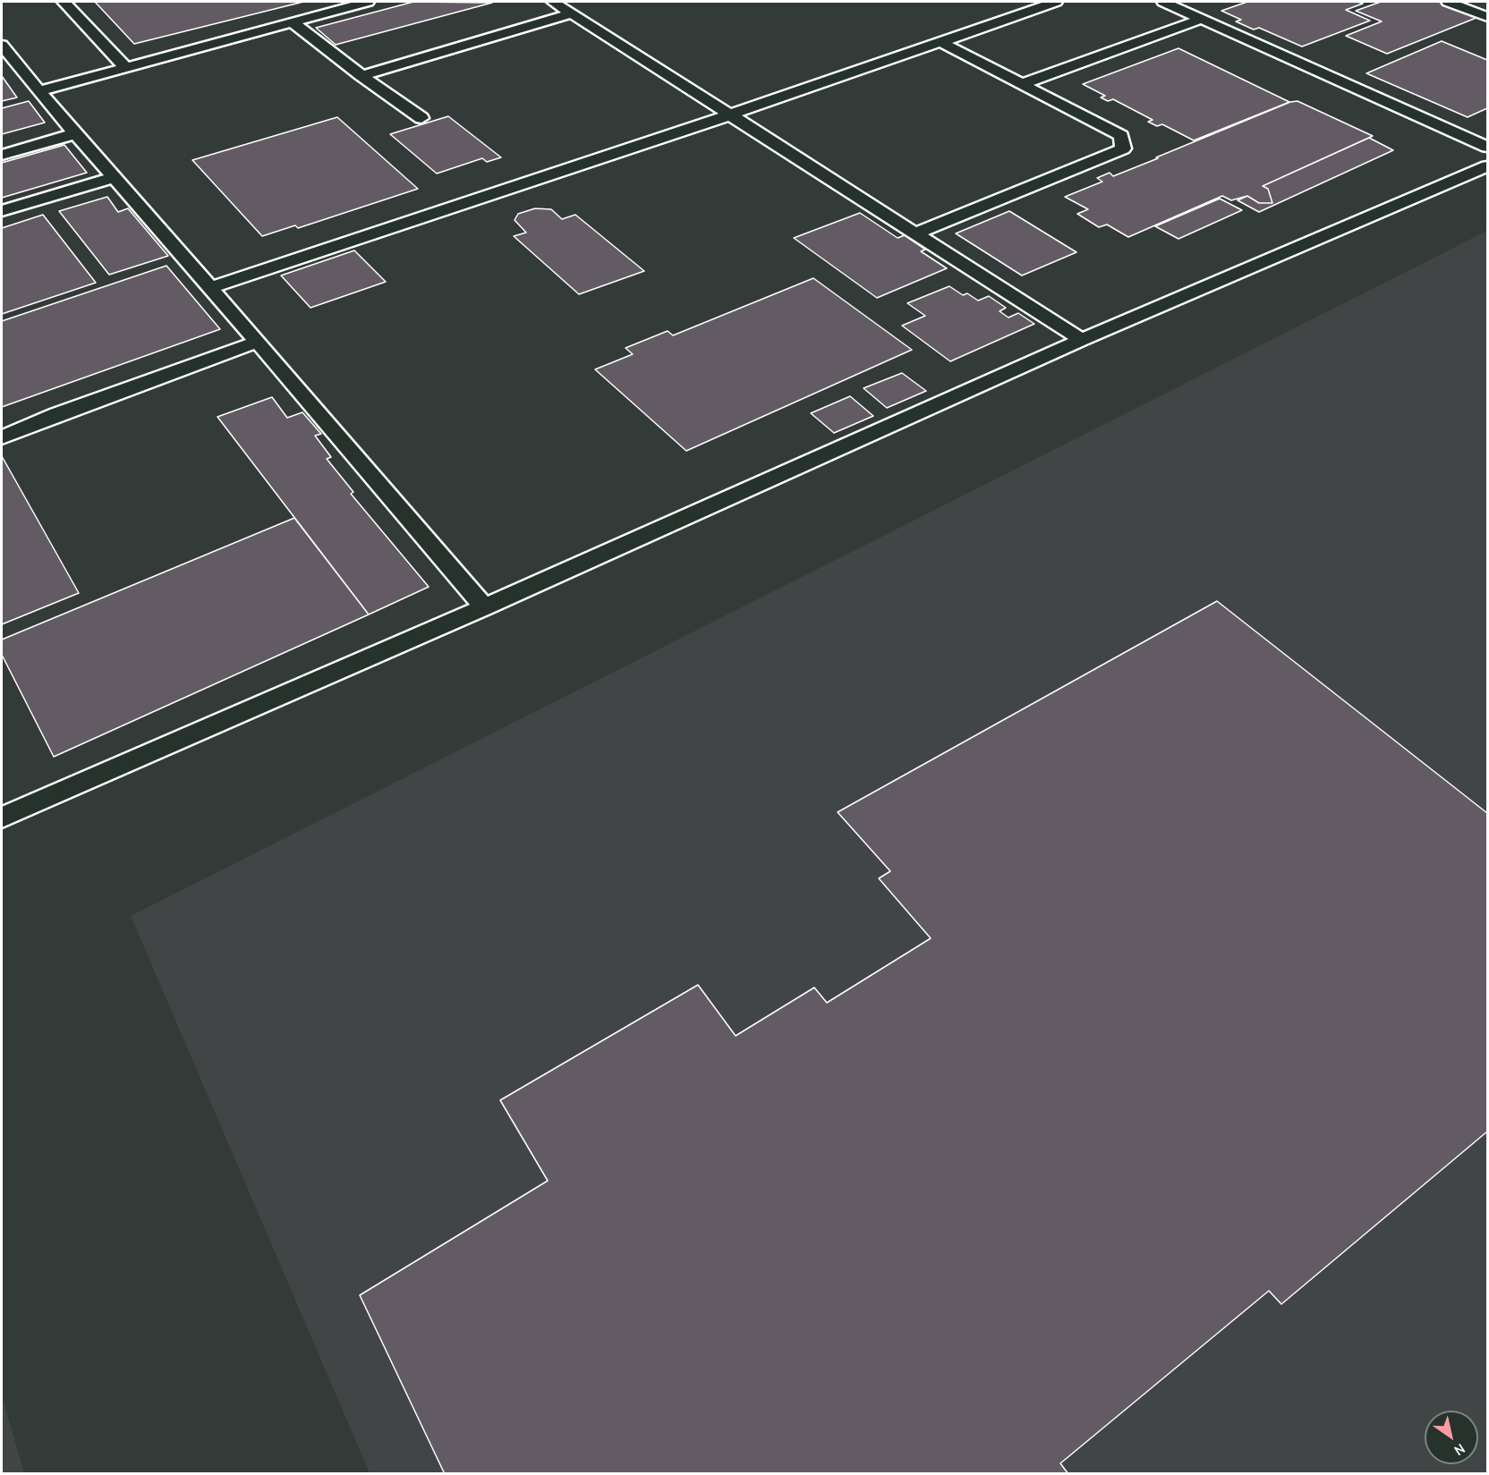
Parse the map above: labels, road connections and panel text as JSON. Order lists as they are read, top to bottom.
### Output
{
  "north": "bottom right"
}
